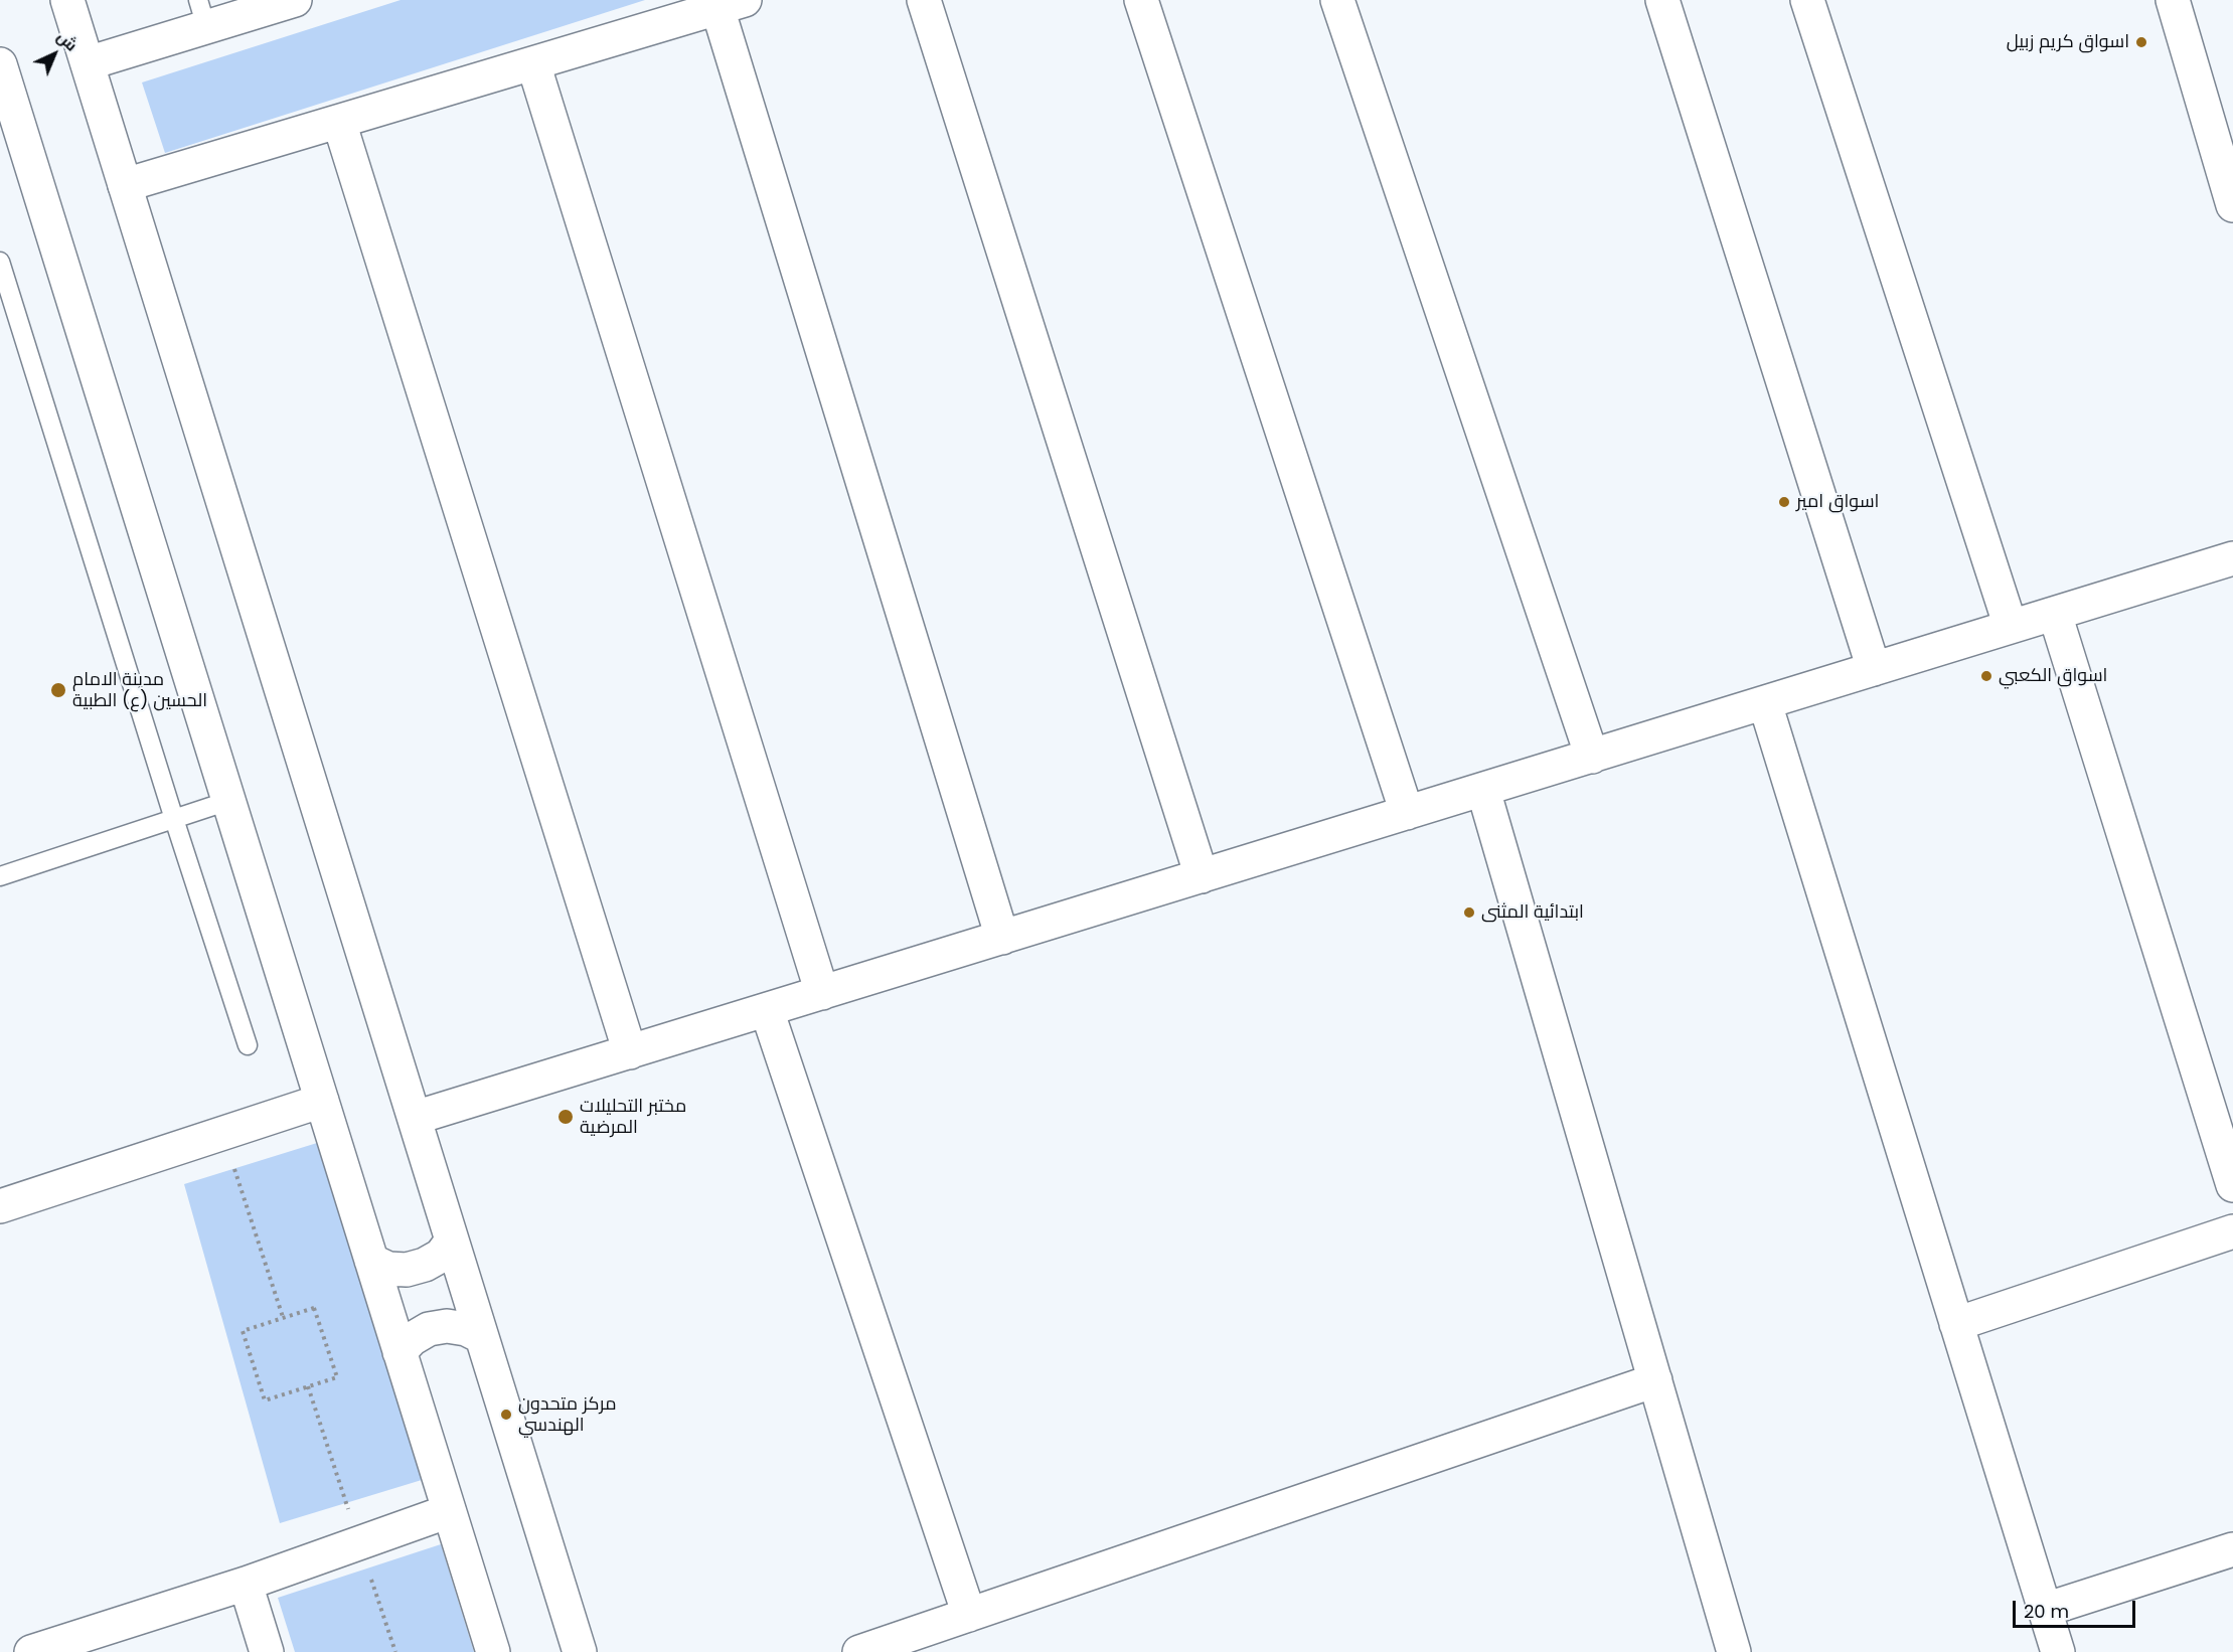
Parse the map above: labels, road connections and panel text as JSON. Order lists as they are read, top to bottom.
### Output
{
  "places": [
    "اسواق كريم زبيل",
    "اسواق امير",
    "اسواق الكعبي",
    "مدينة الامام الحسين (ع) الطبية",
    "ابتدائية المثنى",
    "مختبر التحليلات المرضية",
    "مركز متحدون الهندسي"
  ],
  "scale_bar": "20 m",
  "north": "top right"
}
